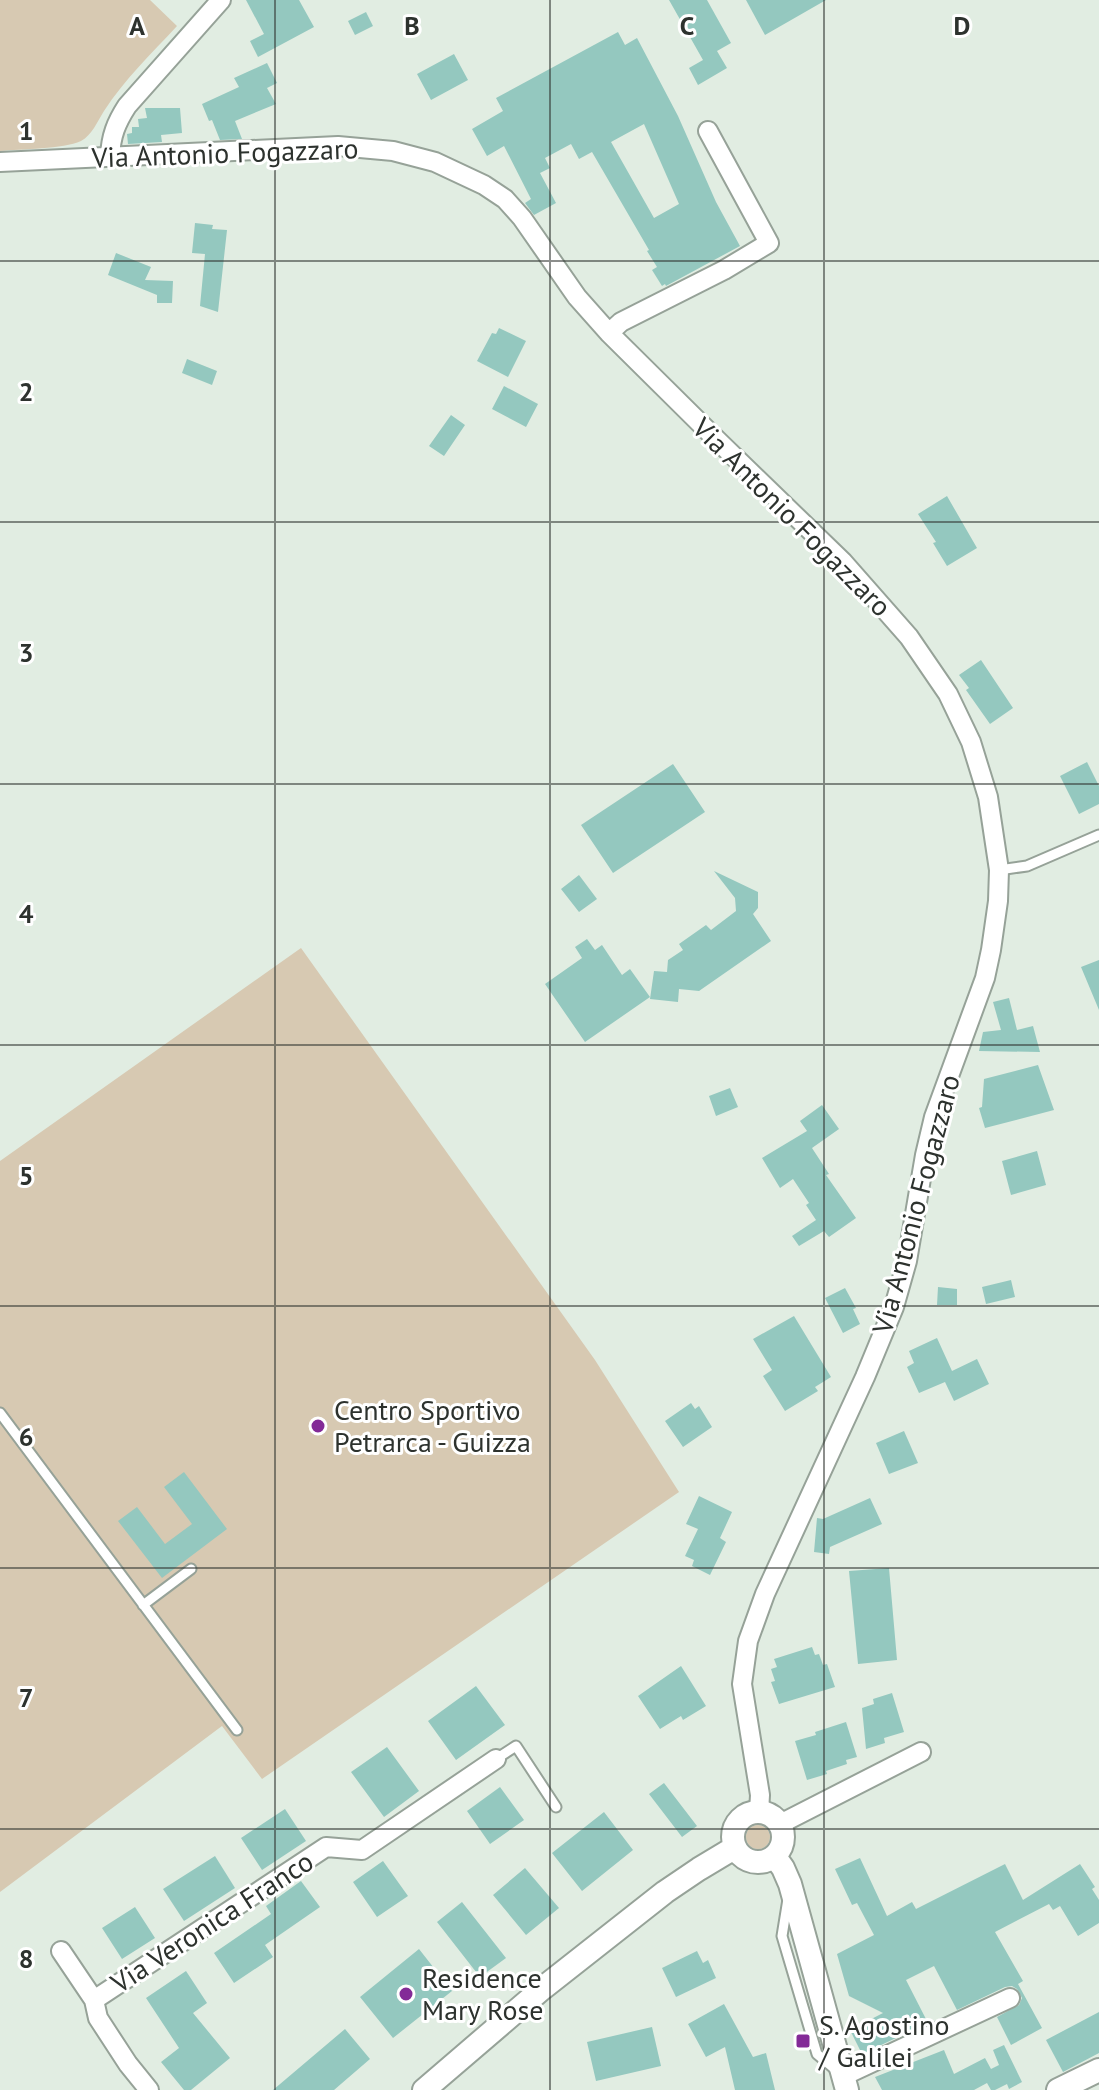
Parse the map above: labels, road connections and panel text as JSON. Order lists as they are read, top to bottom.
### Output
{
  "streets": {
    "street": ["Via Antonio Fogazzaro", "Via Veronica Franco"]
  },
  "places": {
    "other": ["Centro Sportivo Petrarca - Guizza", "Residence Mary Rose"],
    "transit": ["S. Agostino / Galilei"]
  },
  "grid": {
    "columns": [
      "A",
      "B",
      "C",
      "D"
    ],
    "rows": [
      "1",
      "2",
      "3",
      "4",
      "5",
      "6",
      "7",
      "8"
    ]
  }
}
